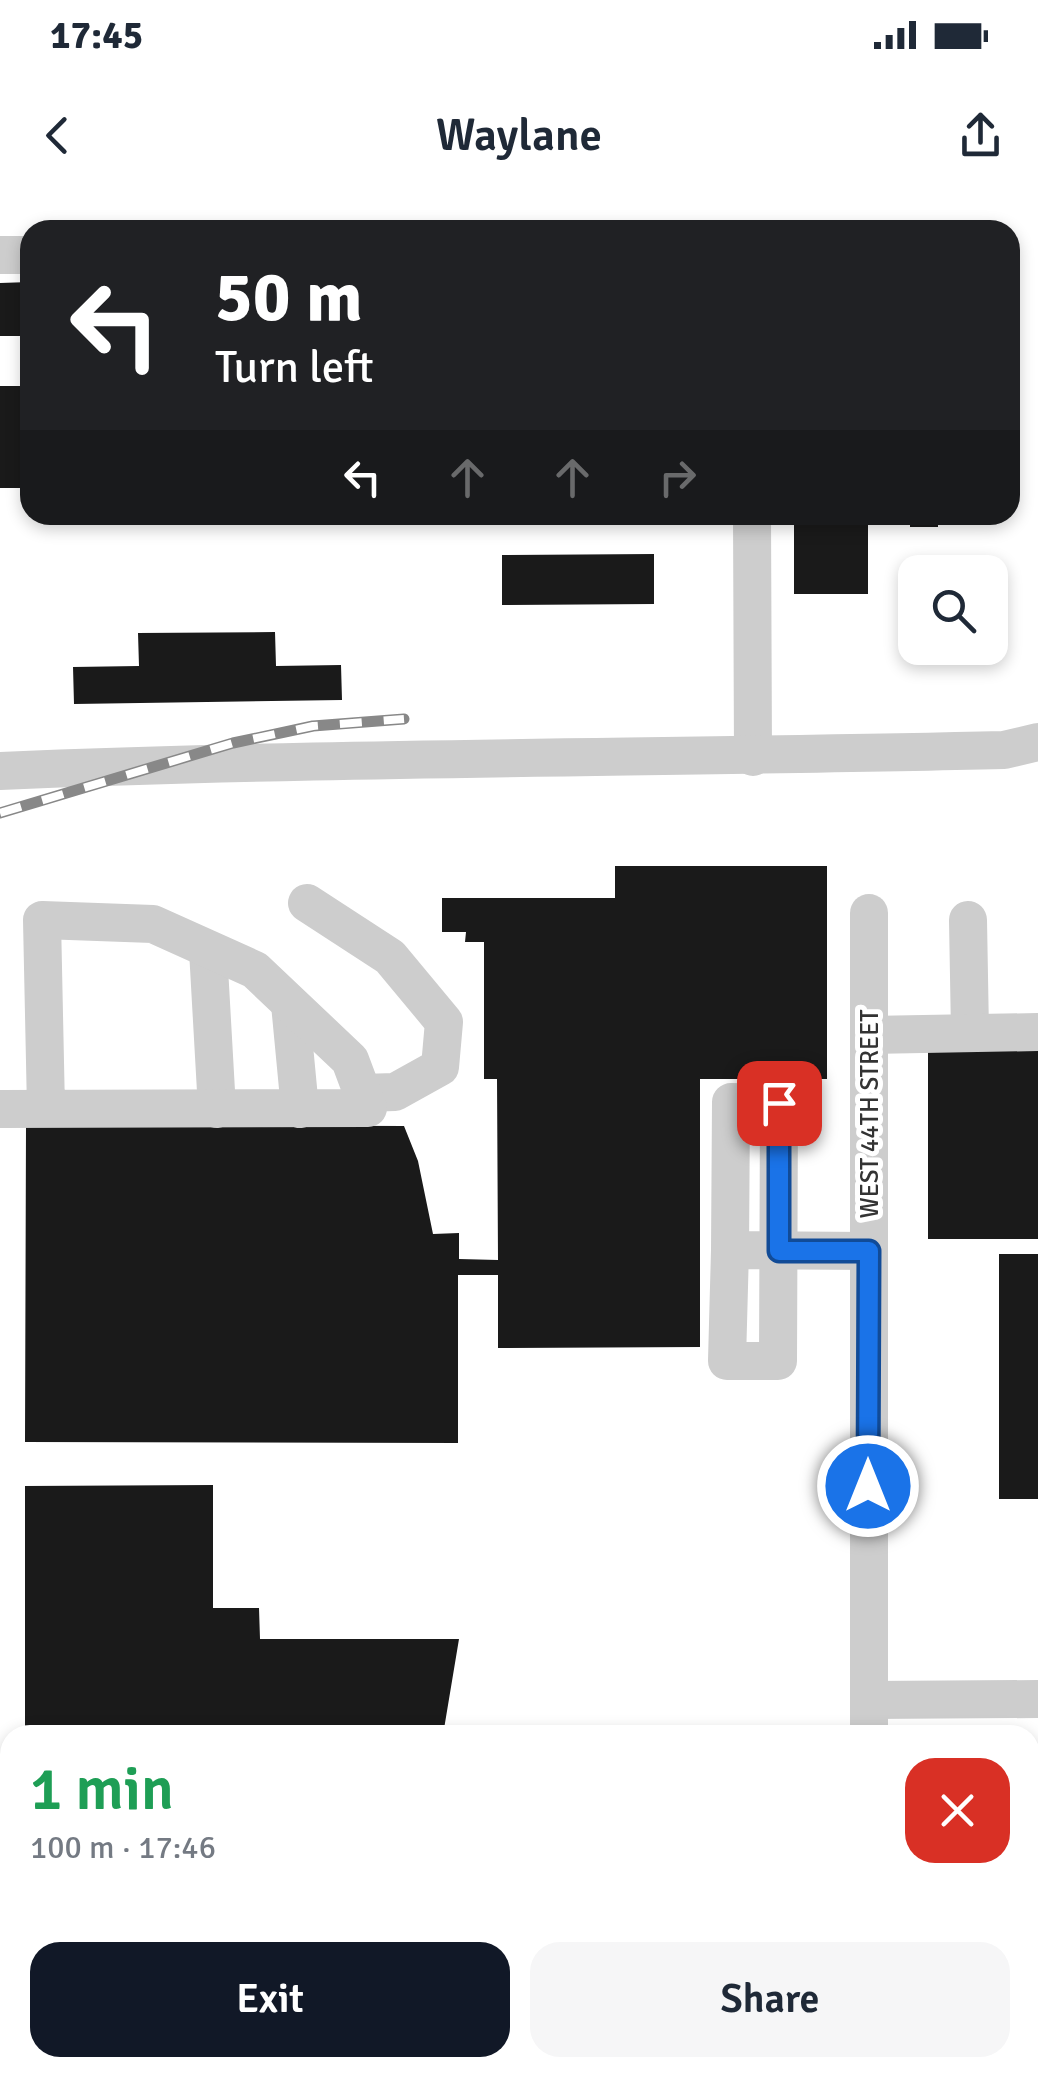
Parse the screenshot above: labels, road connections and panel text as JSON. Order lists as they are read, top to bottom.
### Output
{
  "streets": {
    "street": ["WEST 44TH STREET"]
  },
  "page": {
    "status": "17:45",
    "header": "Waylane",
    "turn": ["50 m", "Turn left"],
    "heading": ["1 min", "100 m · 17:46"],
    "buttons": ["Exit", "Share"]
  }
}
